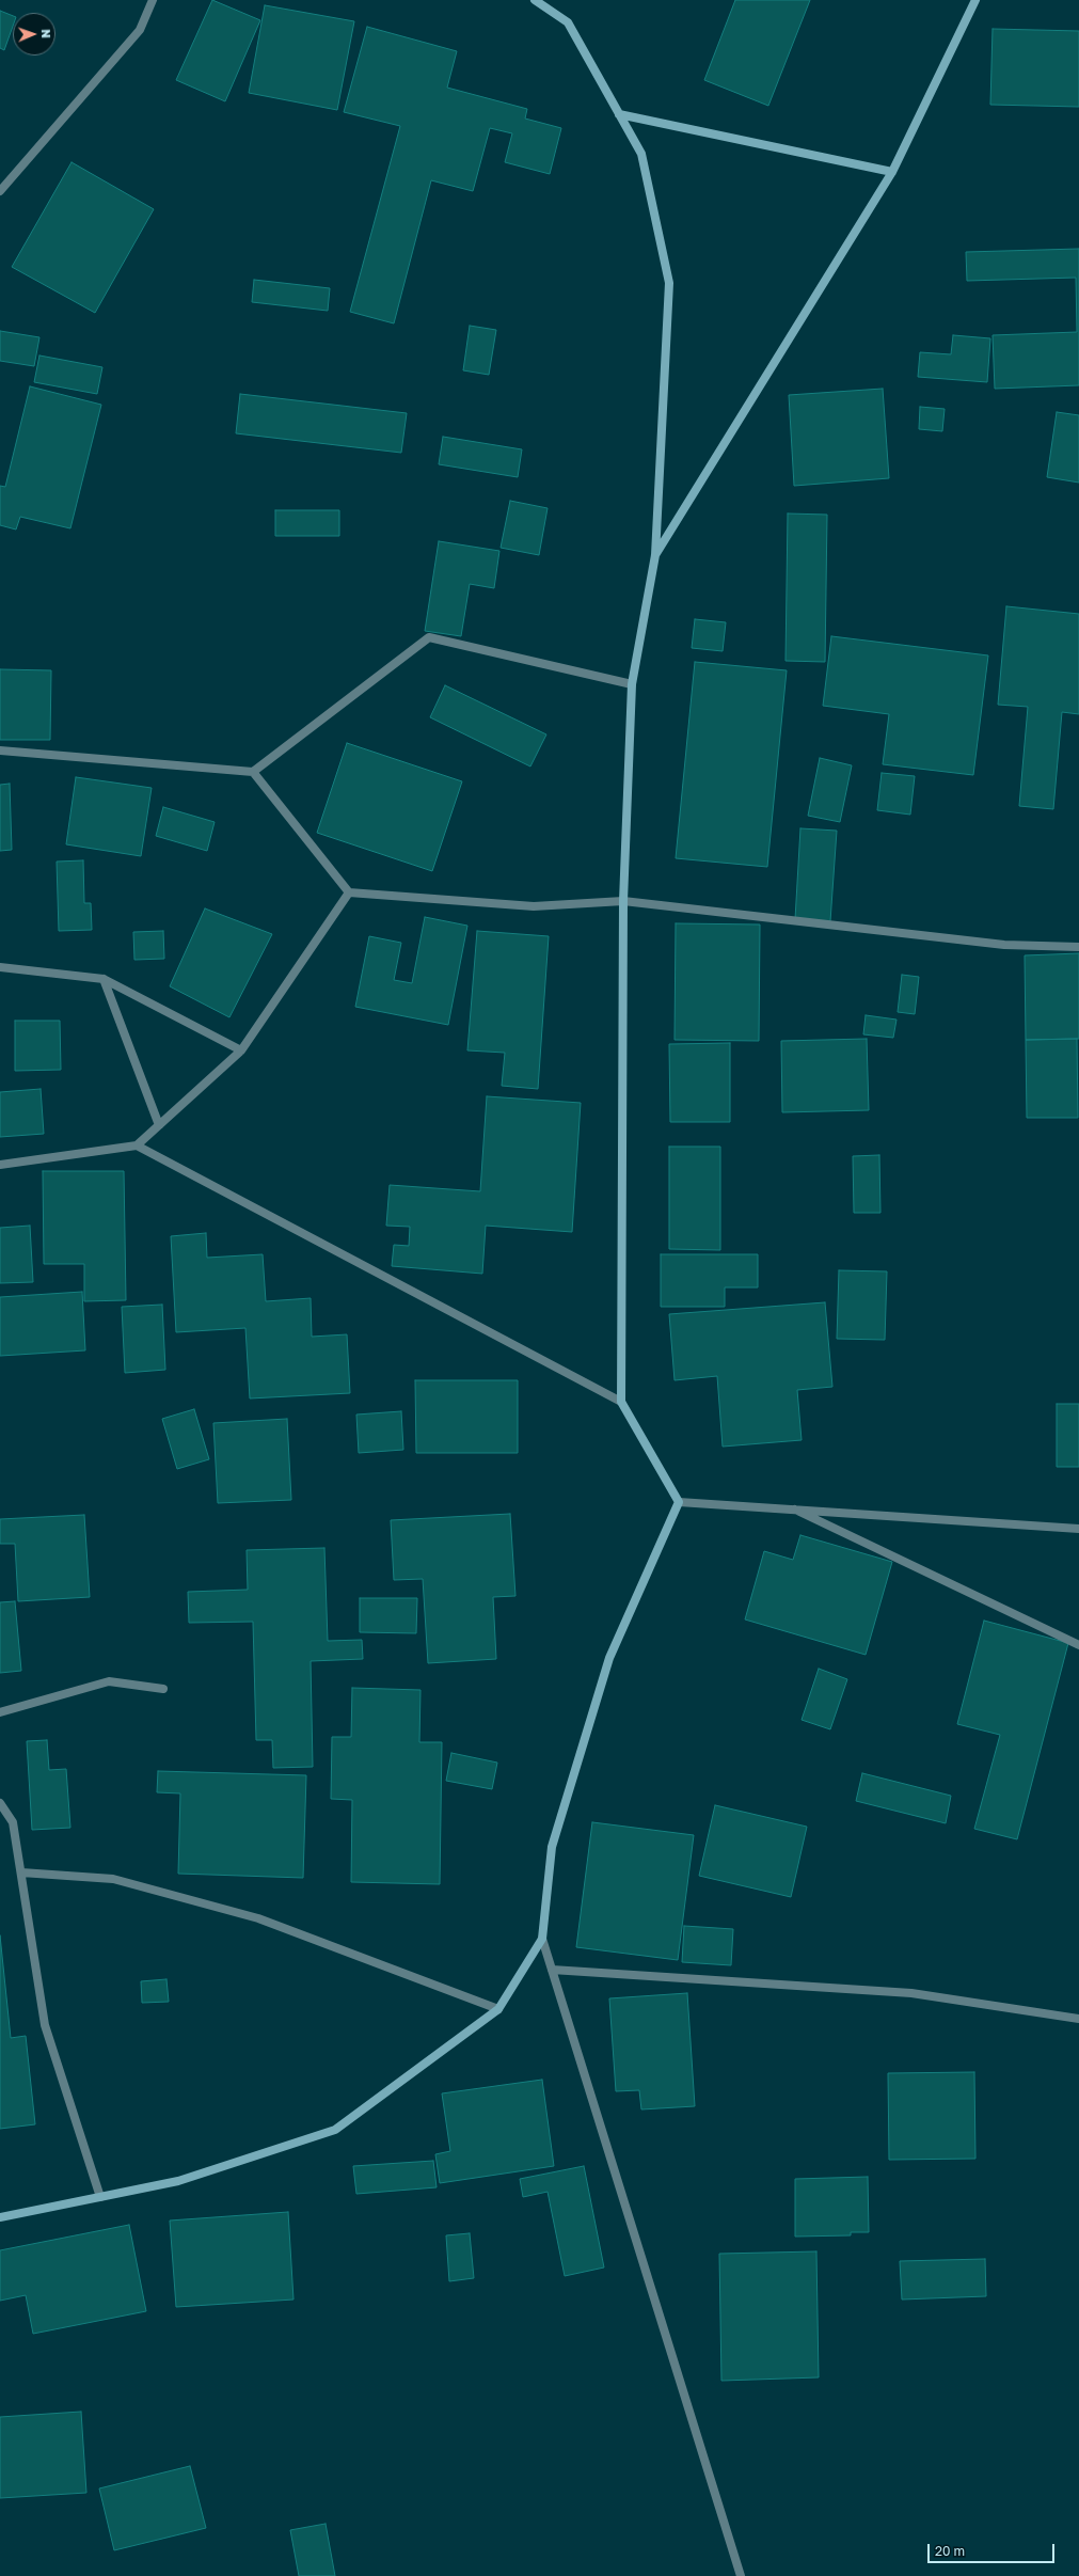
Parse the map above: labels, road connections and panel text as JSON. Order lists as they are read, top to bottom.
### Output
{
  "scale_bar": "20 m",
  "north": "right"
}
